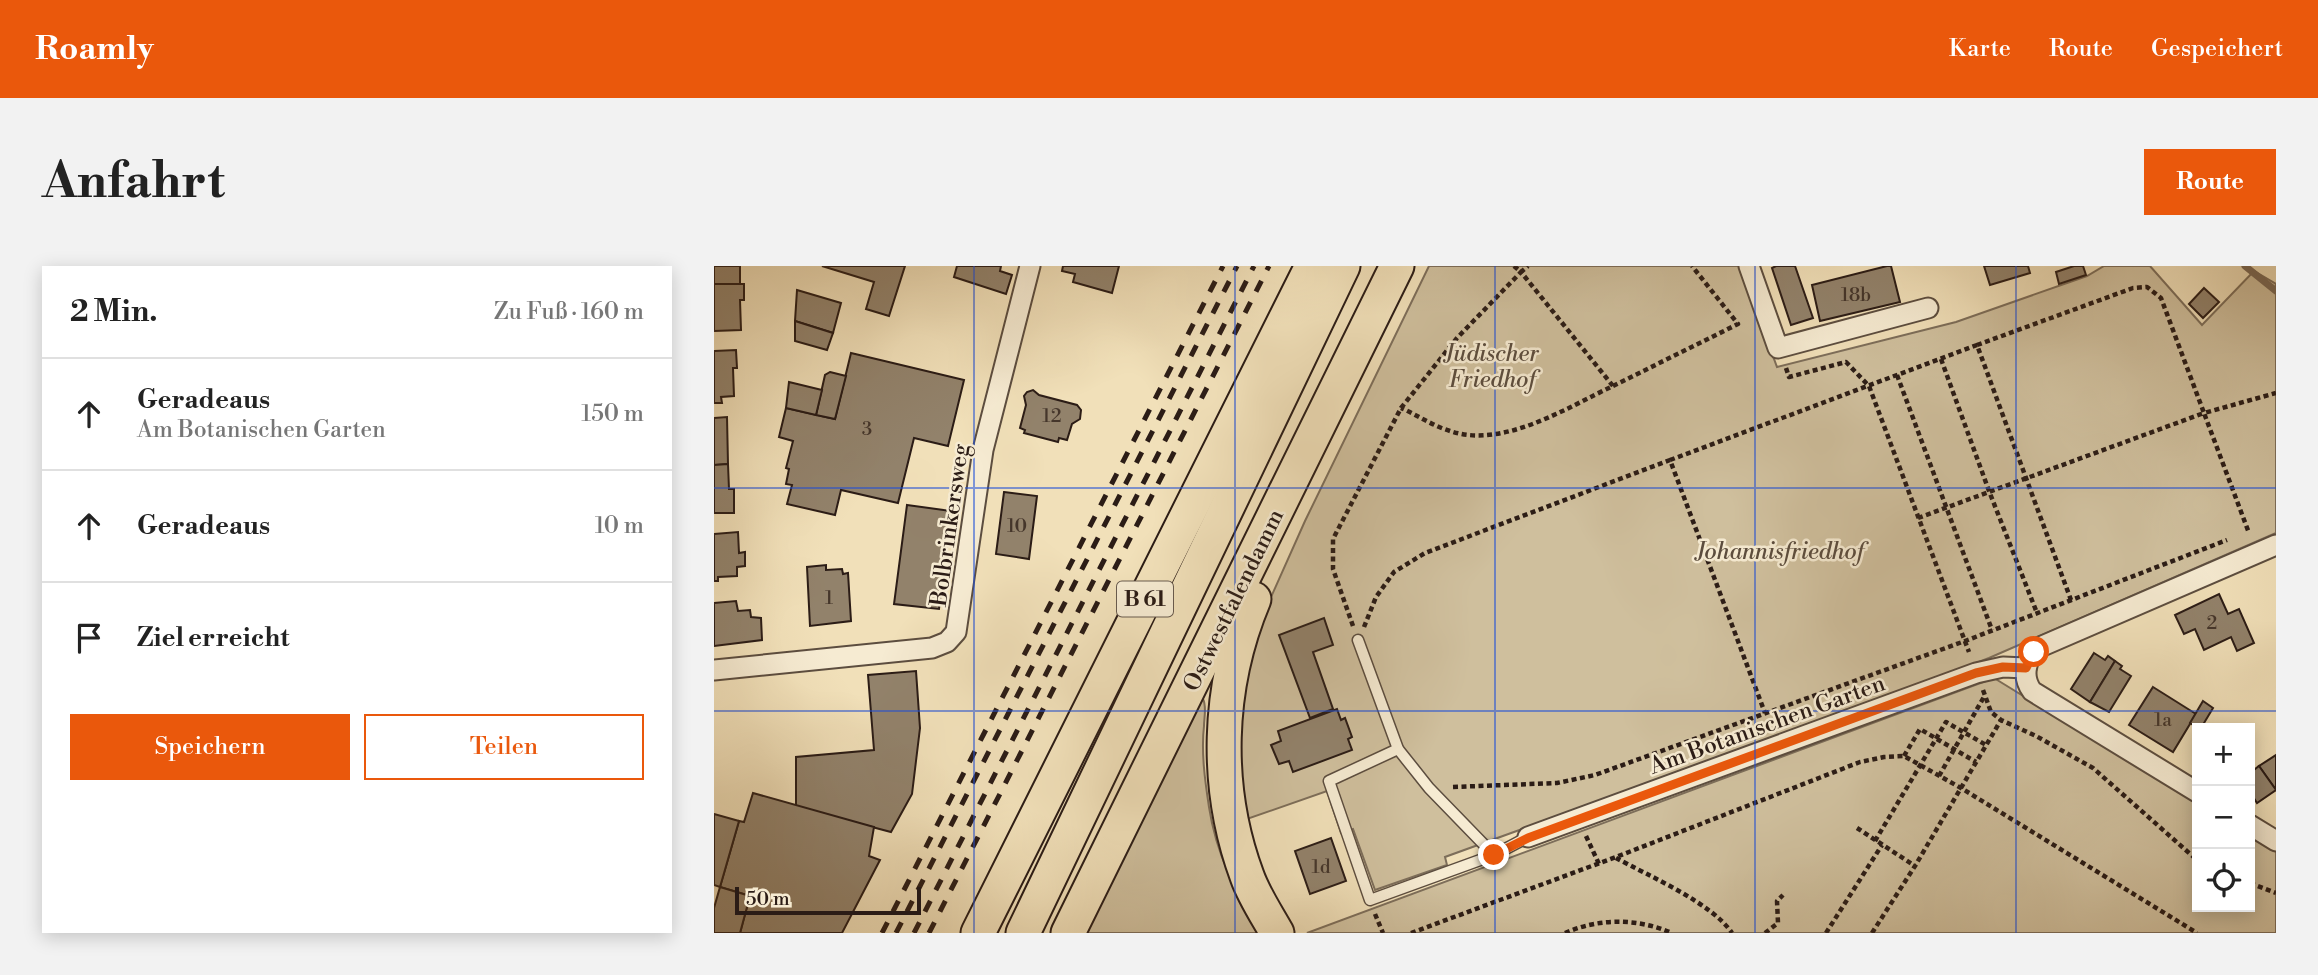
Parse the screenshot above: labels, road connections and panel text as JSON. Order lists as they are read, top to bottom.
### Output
{
  "streets": {
    "highway": ["B 61", "Ostwestfalendamm"],
    "street": ["Bolbrinkersweg", "Am Botanischen Garten"]
  },
  "parks": ["Jüdischer Friedhof", "Johannisfriedhof"],
  "house_numbers": [
    "18b",
    "12",
    "3",
    "10",
    "1",
    "2",
    "1a",
    "1d"
  ],
  "scale_bar": "50 m",
  "page": {
    "header": "Roamly",
    "nav": ["Karte", "Route", "Gespeichert"],
    "buttons": [
      "Route",
      ["Speichern", "Teilen"]
    ],
    "title": "Anfahrt",
    "heading": ["2 Min.", "Zu Fuß · 160 m"],
    "list": [
      ["Geradeaus", "Am Botanischen Garten", "150 m"],
      ["Geradeaus", "10 m"],
      "Ziel erreicht"
    ],
    "map_buttons": ["+", "−"],
    "scale": "50 m"
  }
}
